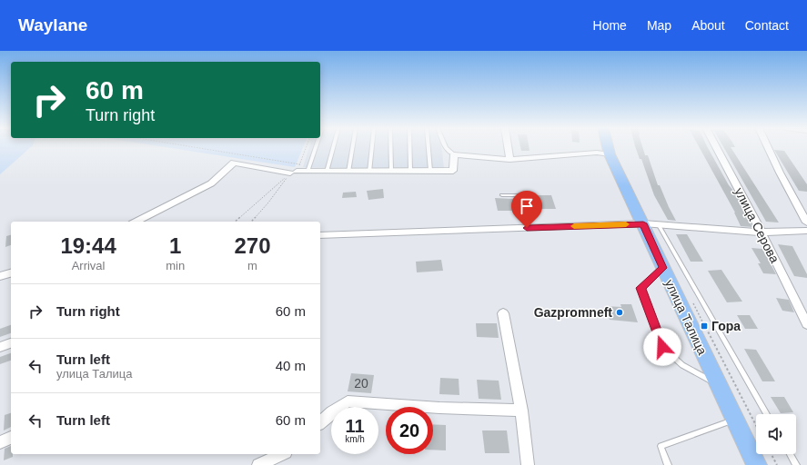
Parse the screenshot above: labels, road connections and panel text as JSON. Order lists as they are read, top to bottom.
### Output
{
  "streets": {
    "main road": ["улица Талица"],
    "street": ["улица Серова"]
  },
  "places": {
    "other": ["Gazpromneft"],
    "transit": ["Гора"]
  },
  "house_numbers": ["20"],
  "page": {
    "header": "Waylane",
    "nav": [
      "Home",
      "Map",
      "About",
      "Contact"
    ],
    "turn": ["60 m", "Turn right"],
    "eta": [
      "19:44",
      "Arrival",
      "1",
      "min",
      "270",
      "m"
    ],
    "list": [
      {
        "name": "Turn right",
        "value": "60 m"
      },
      {
        "name": "Turn left",
        "note": "улица Талица",
        "value": "40 m"
      },
      {
        "name": "Turn left",
        "value": "60 m"
      }
    ],
    "speed": "11 km/h",
    "limit": "20"
  }
}
